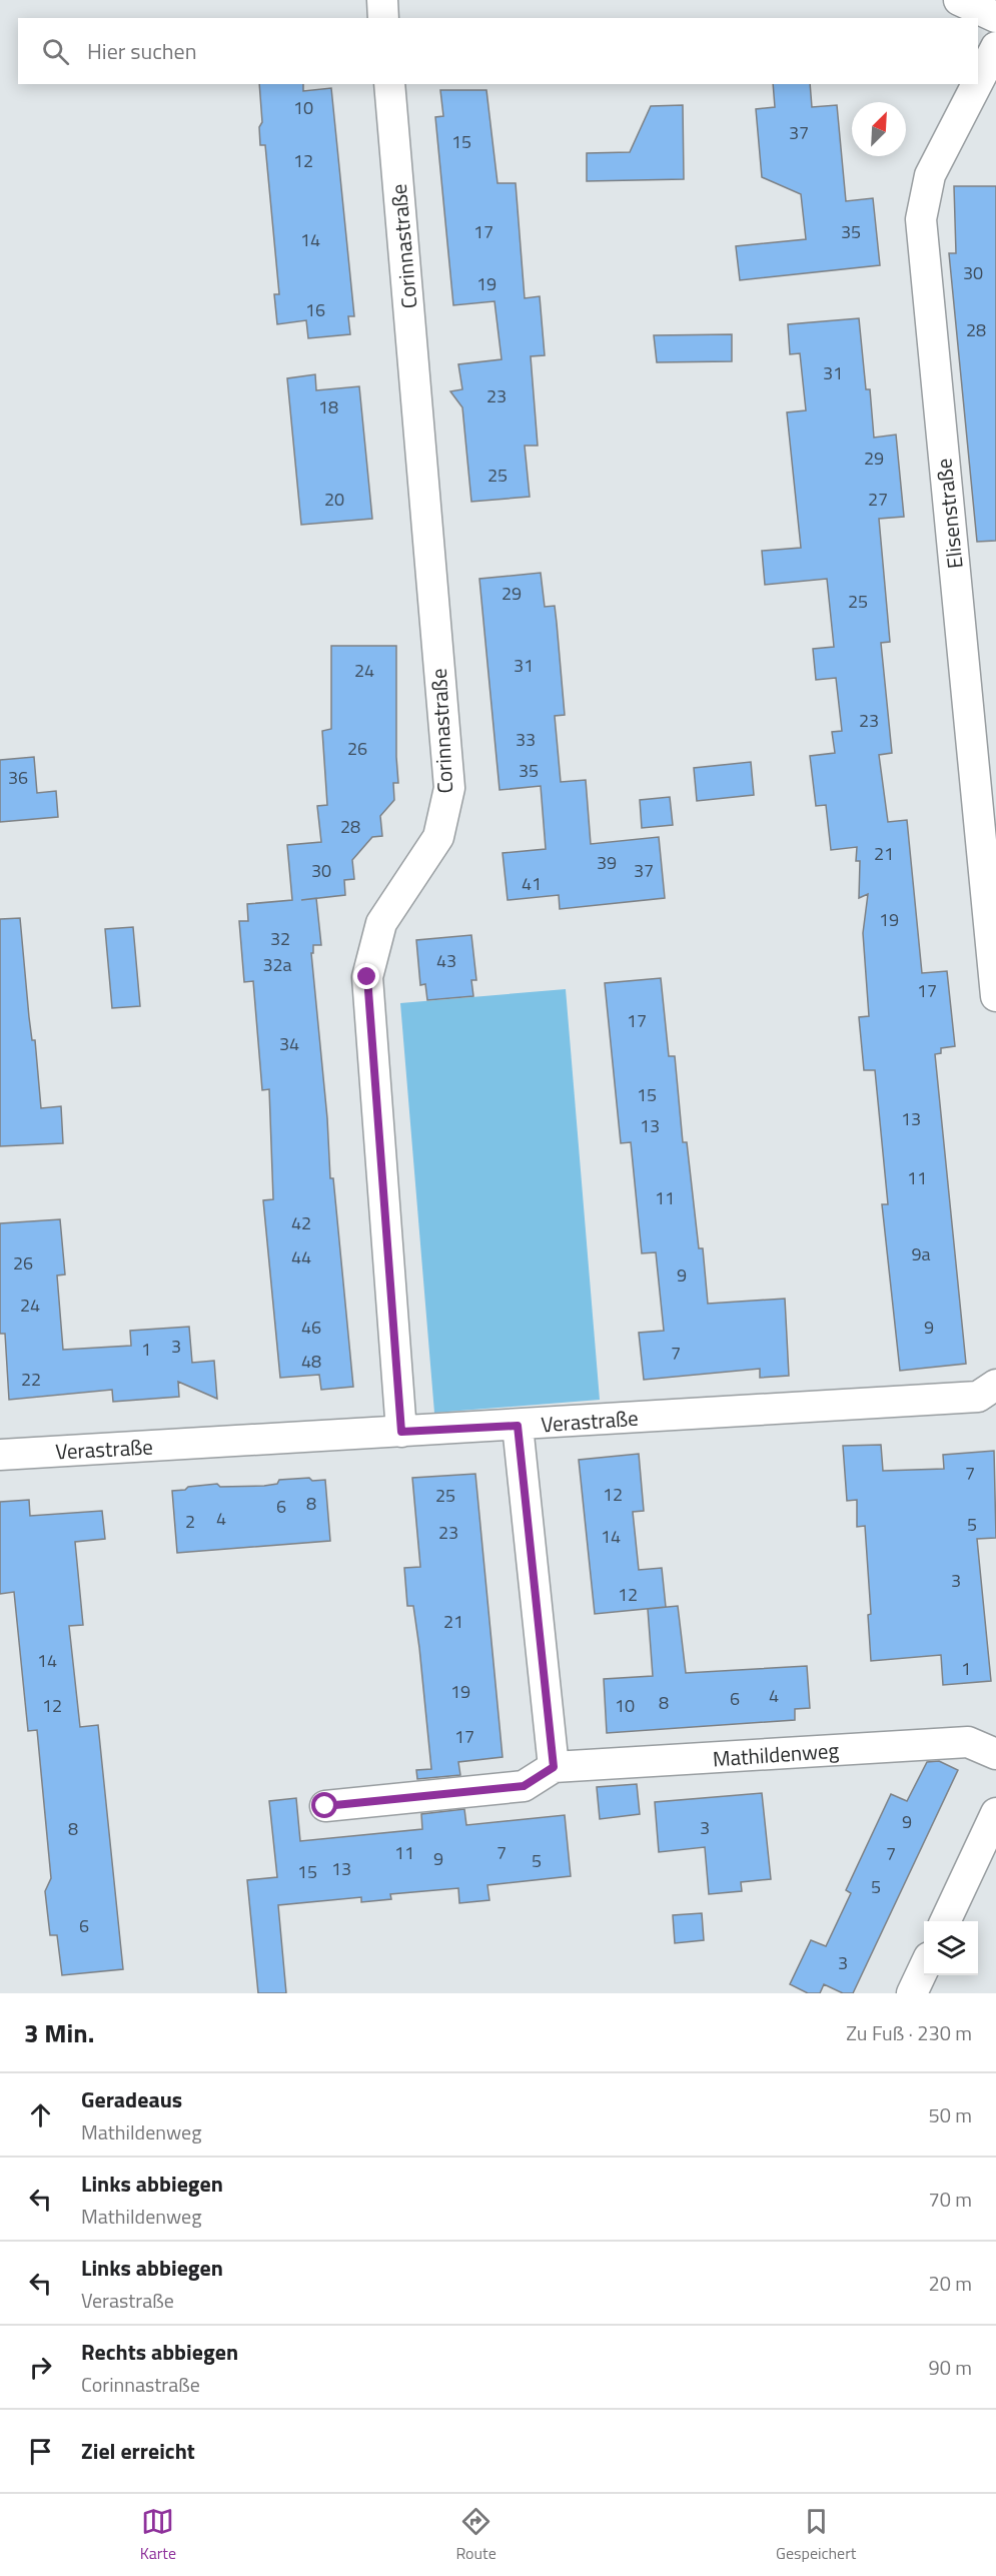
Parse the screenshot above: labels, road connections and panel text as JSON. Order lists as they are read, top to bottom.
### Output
{
  "streets": {
    "street": [
      "Corinnastraße",
      "Elisenstraße",
      "Verastraße",
      "Mathildenweg"
    ]
  },
  "crossings": [
    ["Corinnastraße", "Verastraße"]
  ],
  "house_numbers": [
    "10",
    "37",
    "15",
    "12",
    "17",
    "35",
    "14",
    "30",
    "19",
    "16",
    "28",
    "31",
    "23",
    "18",
    "29",
    "25",
    "20",
    "27",
    "29",
    "25",
    "31",
    "24",
    "23",
    "33",
    "26",
    "35",
    "36",
    "28",
    "21",
    "39",
    "30",
    "37",
    "41",
    "19",
    "32",
    "43",
    "32a",
    "17",
    "17",
    "34",
    "15",
    "13",
    "13",
    "11",
    "11",
    "42",
    "9a",
    "44",
    "26",
    "9",
    "24",
    "46",
    "9",
    "3",
    "1",
    "7",
    "48",
    "22",
    "7",
    "12",
    "25",
    "8",
    "6",
    "4",
    "2",
    "5",
    "23",
    "14",
    "3",
    "12",
    "21",
    "14",
    "1",
    "19",
    "4",
    "6",
    "8",
    "12",
    "10",
    "17",
    "9",
    "3",
    "8",
    "11",
    "7",
    "7",
    "9",
    "5",
    "13",
    "15",
    "5",
    "6",
    "3"
  ],
  "north": "top right",
  "page": {
    "search": "Hier suchen",
    "heading": ["3 Min.", "Zu Fuß · 230 m"],
    "list": [
      ["Geradeaus", "Mathildenweg", "50 m"],
      ["Links abbiegen", "Mathildenweg", "70 m"],
      ["Links abbiegen", "Verastraße", "20 m"],
      ["Rechts abbiegen", "Corinnastraße", "90 m"],
      "Ziel erreicht"
    ],
    "nav": ["Karte", "Route", "Gespeichert"]
  }
}
